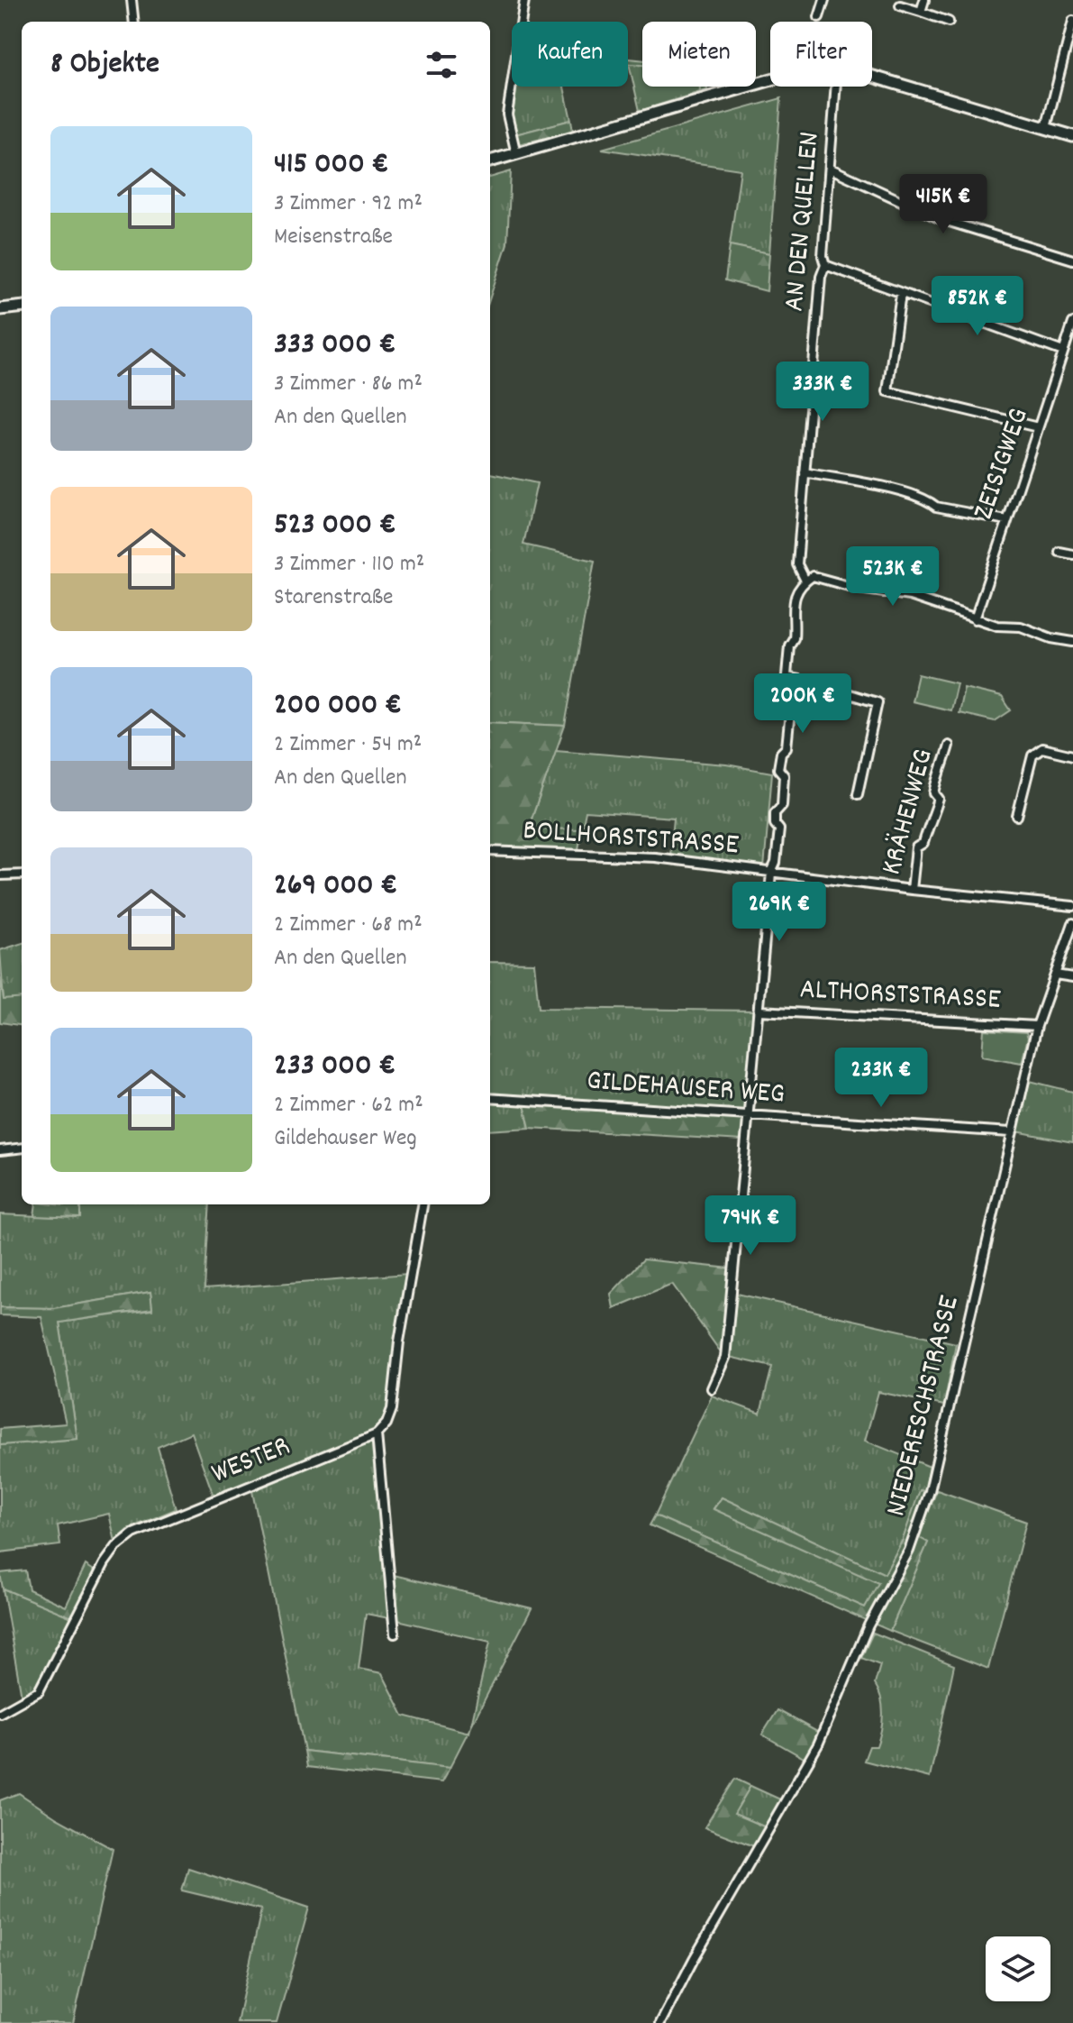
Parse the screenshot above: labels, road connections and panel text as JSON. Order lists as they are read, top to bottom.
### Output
{
  "streets": {
    "street": [
      "AN DEN QUELLEN",
      "ZEISIGWEG",
      "KRÄHENWEG",
      "BOLLHORSTSTRASSE",
      "ALTHORSTSTRASSE",
      "GILDEHAUSER WEG",
      "NIEDERESCHSTRASSE",
      "WESTER"
    ]
  },
  "crossings": [
    ["KRÄHENWEG", "BOLLHORSTSTRASSE"],
    ["ALTHORSTSTRASSE", "NIEDERESCHSTRASSE"],
    ["GILDEHAUSER WEG", "NIEDERESCHSTRASSE"]
  ],
  "page": {
    "chip": ["Kaufen", "Mieten", "Filter"],
    "heading": "8 Objekte",
    "list": [
      {
        "name": "415 000 €",
        "note": "3 Zimmer · 92 m² · Meisenstraße"
      },
      {
        "name": "333 000 €",
        "note": "3 Zimmer · 86 m² · An den Quellen"
      },
      {
        "name": "523 000 €",
        "note": "3 Zimmer · 110 m² · Starenstraße"
      },
      {
        "name": "200 000 €",
        "note": "2 Zimmer · 54 m² · An den Quellen"
      },
      {
        "name": "269 000 €",
        "note": "2 Zimmer · 68 m² · An den Quellen"
      },
      {
        "name": "233 000 €",
        "note": "2 Zimmer · 62 m² · Gildehauser Weg"
      }
    ],
    "price": [
      "415K €",
      "852K €",
      "333K €",
      "523K €",
      "200K €",
      "269K €",
      "233K €",
      "794K €"
    ]
  }
}
